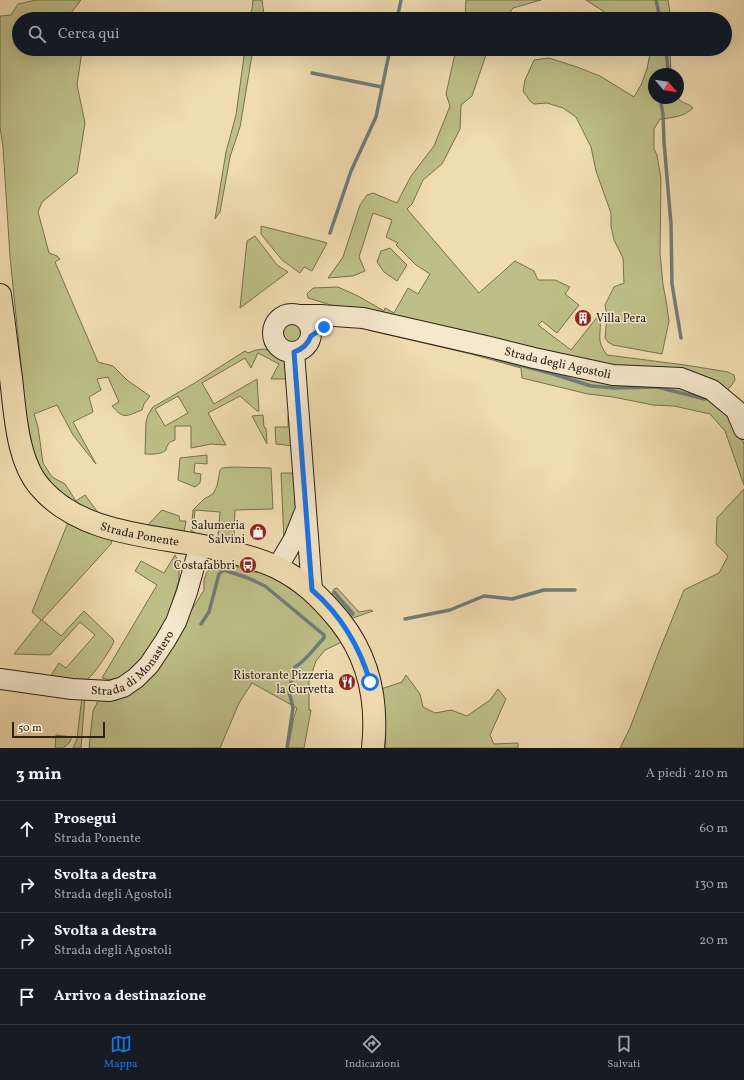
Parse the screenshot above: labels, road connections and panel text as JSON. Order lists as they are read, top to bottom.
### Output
{
  "streets": {
    "main road": ["Strada Ponente"],
    "street": ["Strada degli Agostoli", "Strada di Monastero"]
  },
  "crossings": [
    ["Strada Ponente", "Strada di Monastero"]
  ],
  "places": {
    "building": ["Villa Pera"],
    "shop": ["Salumeria Salvini"],
    "bus stop": ["Costafabbri"],
    "restaurant": ["Ristorante Pizzeria la Curvetta"]
  },
  "scale_bar": "50 m",
  "north": "bottom right",
  "page": {
    "search": "Cerca qui",
    "scale": "50 m",
    "heading": ["3 min", "A piedi · 210 m"],
    "list": [
      ["Prosegui", "Strada Ponente", "60 m"],
      ["Svolta a destra", "Strada degli Agostoli", "130 m"],
      ["Svolta a destra", "Strada degli Agostoli", "20 m"],
      "Arrivo a destinazione"
    ],
    "nav": ["Mappa", "Indicazioni", "Salvati"]
  }
}
